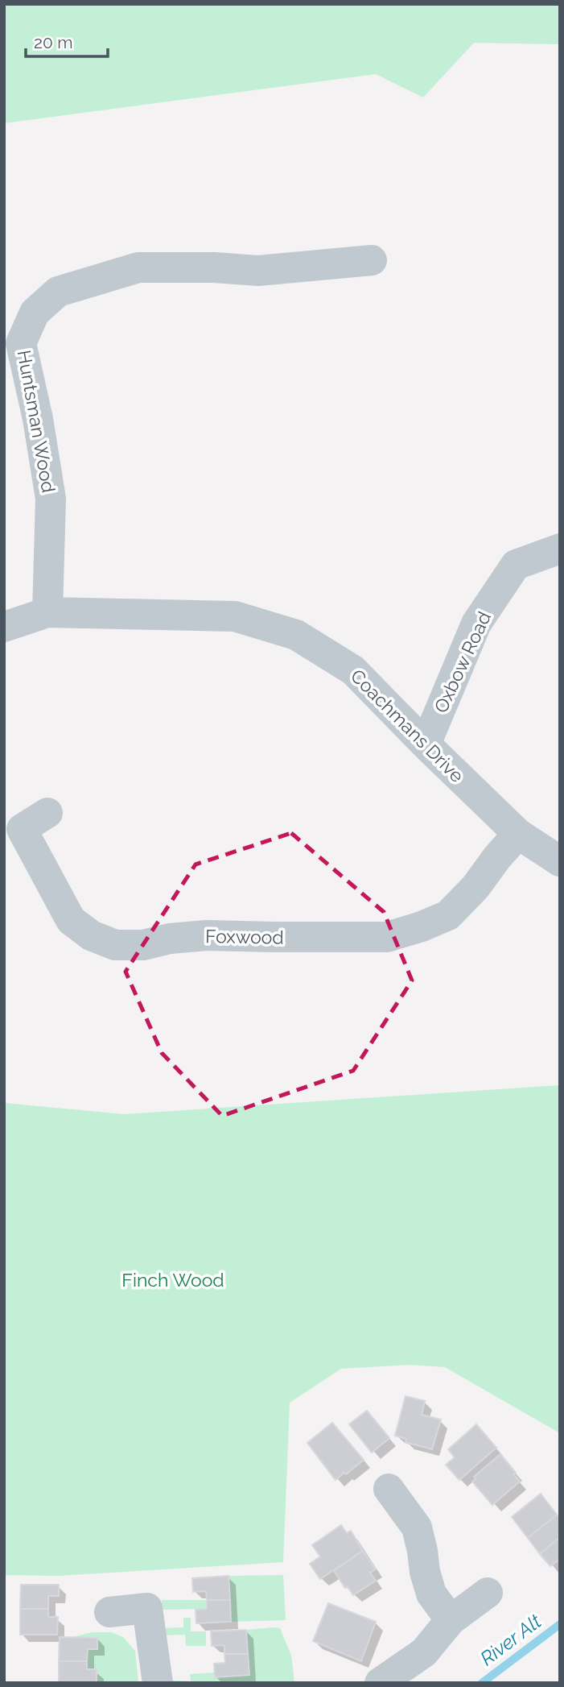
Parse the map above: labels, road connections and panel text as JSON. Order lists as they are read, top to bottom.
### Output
{
  "streets": {
    "street": [
      "Huntsman Wood",
      "Oxbow Road",
      "Coachmans Drive",
      "Foxwood"
    ]
  },
  "crossings": [
    ["Huntsman Wood", "Coachmans Drive"],
    ["Oxbow Road", "Coachmans Drive"],
    ["Coachmans Drive", "Foxwood"]
  ],
  "water": ["River Alt"],
  "parks": ["Finch Wood"],
  "scale_bar": "20 m"
}
